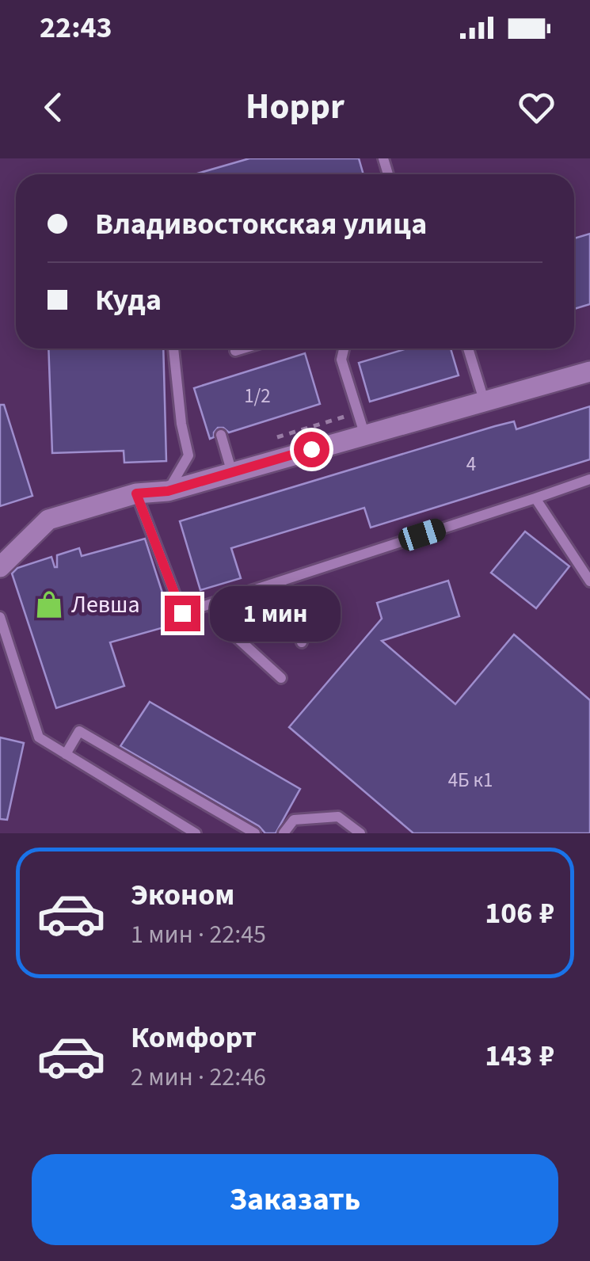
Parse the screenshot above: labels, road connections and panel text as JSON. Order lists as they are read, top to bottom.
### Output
{
  "places": {
    "shop": ["Левша"]
  },
  "house_numbers": ["1/2", "4", "4Б к1"],
  "page": {
    "status": "22:43",
    "header": "Hoppr",
    "banner": ["Владивостокская улица", "Куда"],
    "bubble": "1 мин",
    "list": [
      {
        "name": "Эконом",
        "note": "1 мин · 22:45",
        "value": "106 ₽"
      },
      {
        "name": "Комфорт",
        "note": "2 мин · 22:46",
        "value": "143 ₽"
      }
    ],
    "buttons": "Заказать"
  }
}
